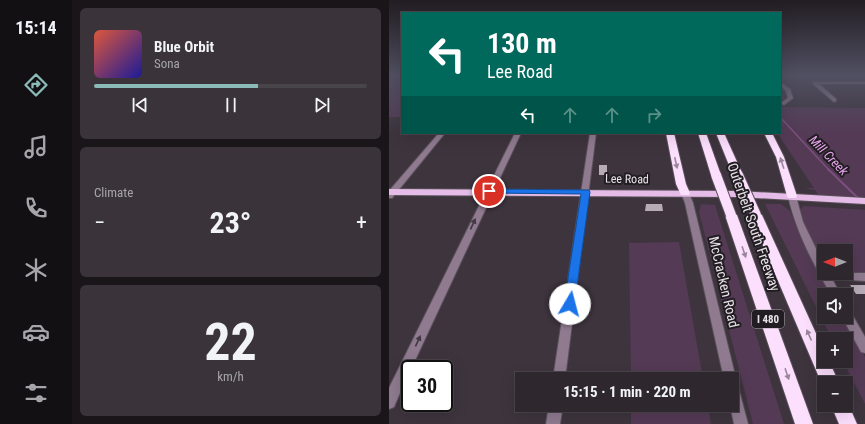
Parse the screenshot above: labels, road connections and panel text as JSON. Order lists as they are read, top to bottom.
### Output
{
  "streets": {
    "highway": ["Outerbelt South Freeway", "I 480"],
    "main road": ["Lee Road"],
    "street": ["McCracken Road"]
  },
  "crossings": [
    ["Lee Road", "McCracken Road"]
  ],
  "water": ["Mill Creek"],
  "north": "left",
  "page": {
    "tabs": "15:14",
    "turn": ["130 m", "Lee Road"],
    "song": ["Blue Orbit", "Sona"],
    "tile": [
      "Climate",
      ["22", "km/h"]
    ],
    "heat": ["−", "23°", "+"],
    "map_buttons": ["+", "−"],
    "limit": "30",
    "trip": "15:15 · 1 min · 220 m"
  }
}
